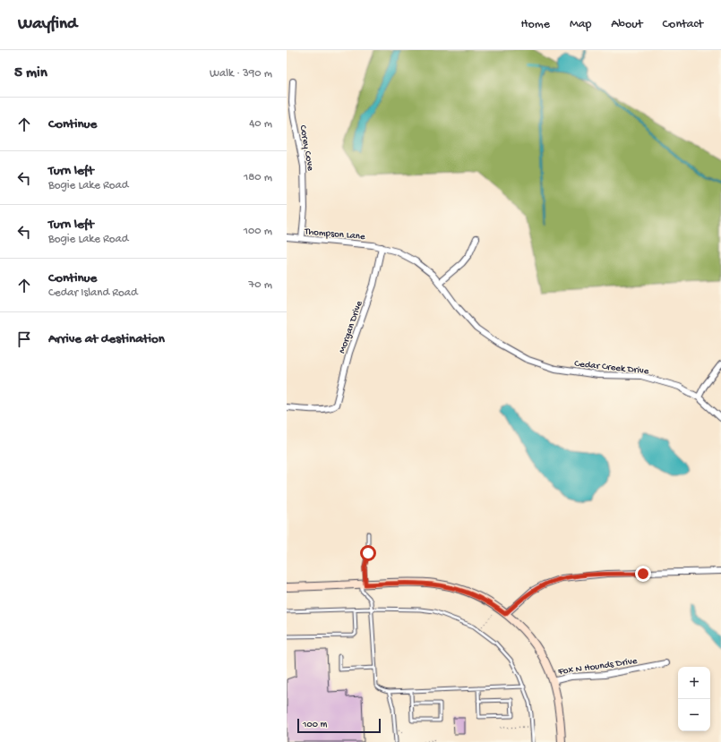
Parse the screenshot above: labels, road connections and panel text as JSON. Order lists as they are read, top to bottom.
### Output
{
  "streets": {
    "street": [
      "Corey Cove",
      "Thompson Lane",
      "Morgan Drive",
      "Cedar Creek Drive",
      "Fox N Hounds Drive"
    ]
  },
  "crossings": [
    ["Corey Cove", "Thompson Lane"],
    ["Thompson Lane", "Morgan Drive"],
    ["Thompson Lane", "Cedar Creek Drive"],
    ["Morgan Drive", "Cedar Creek Drive"]
  ],
  "scale_bar": "100 m",
  "page": {
    "header": "Wayfind",
    "nav": [
      "Home",
      "Map",
      "About",
      "Contact"
    ],
    "heading": ["5 min", "Walk · 390 m"],
    "list": [
      ["Continue", "40 m"],
      ["Turn left", "Bogie Lake Road", "180 m"],
      ["Turn left", "Bogie Lake Road", "100 m"],
      ["Continue", "Cedar Island Road", "70 m"],
      "Arrive at destination"
    ],
    "map_buttons": ["+", "−"],
    "scale": "100 m"
  }
}
